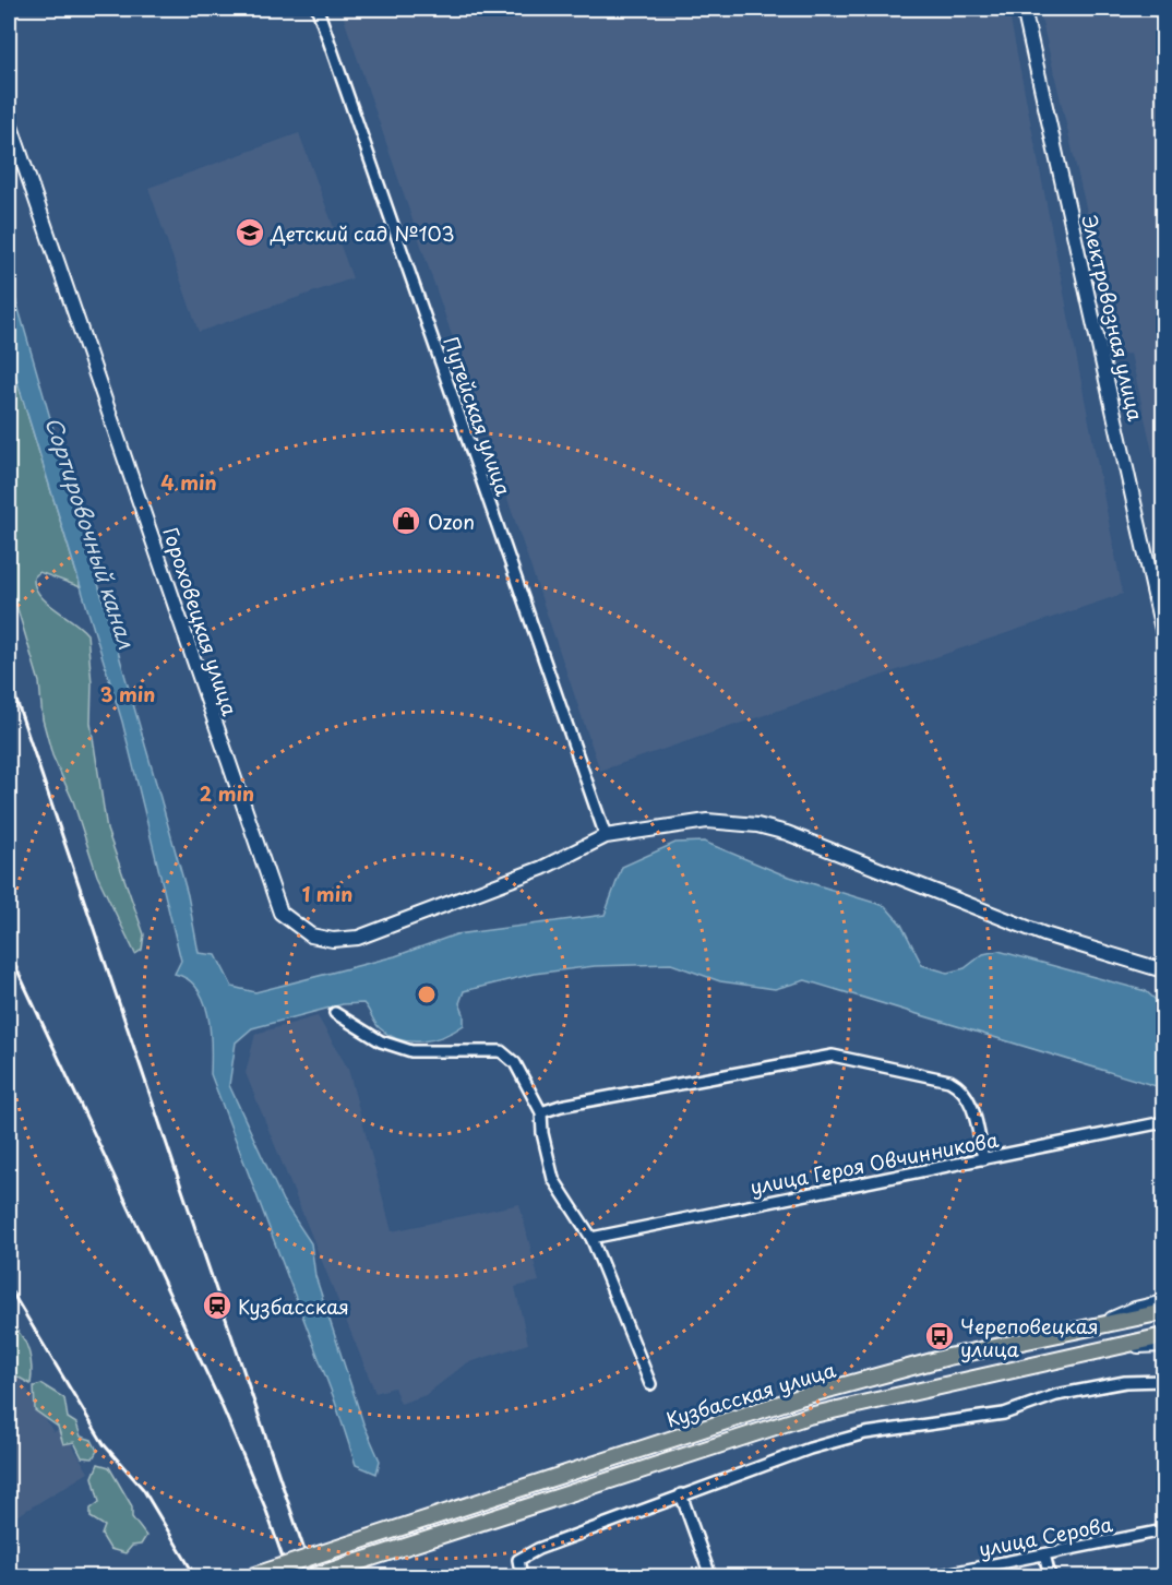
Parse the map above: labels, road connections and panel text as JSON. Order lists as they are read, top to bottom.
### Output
{
  "streets": {
    "main road": ["Кузбасская улица"],
    "street": [
      "Электровозная улица",
      "Путейская улица",
      "Гороховецкая улица",
      "улица Героя Овчинникова",
      "улица Серова"
    ]
  },
  "crossings": [
    ["Путейская улица", "Гороховецкая улица"]
  ],
  "water": ["Сортировочный канал"],
  "places": {
    "school or university": ["Детский сад №103"],
    "shop": ["Ozon"],
    "station": ["Кузбасская"],
    "bus stop": ["Череповецкая улица"]
  },
  "rings": [
    "4 min",
    "3 min",
    "2 min",
    "1 min"
  ]
}
